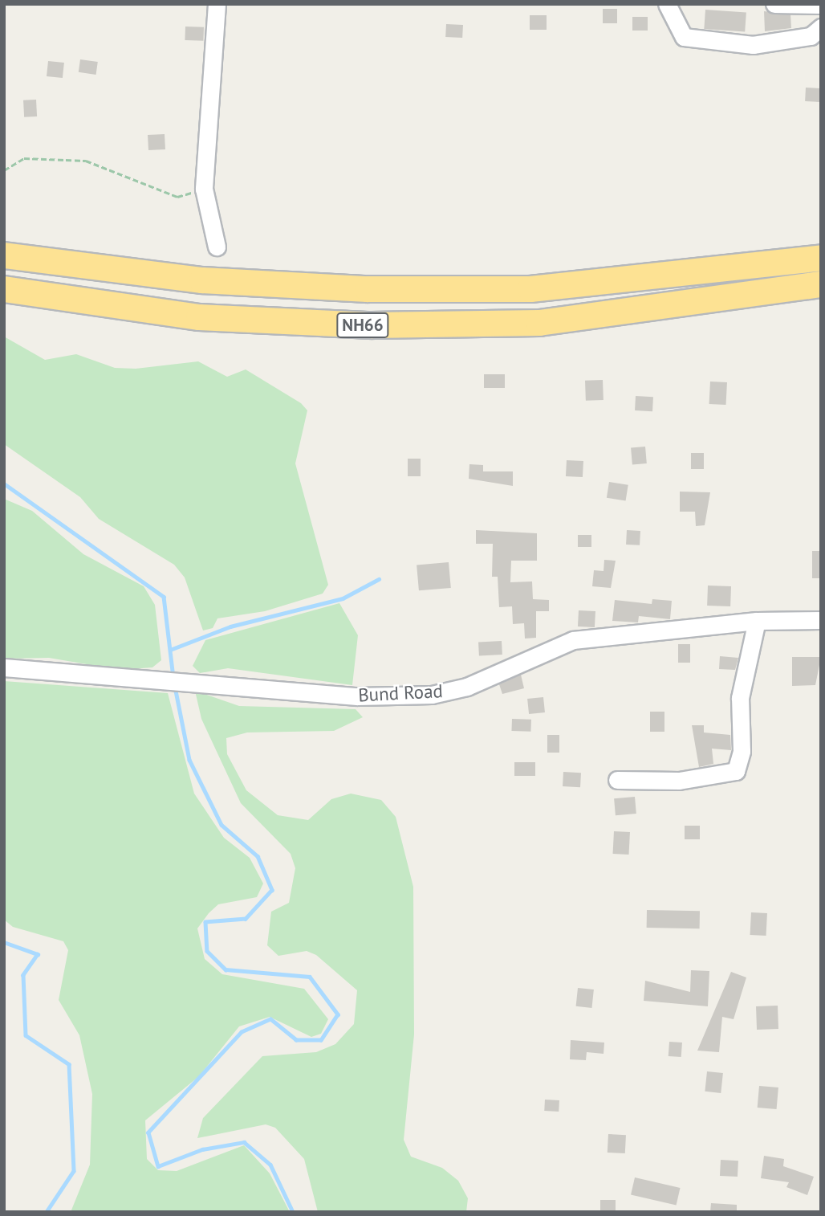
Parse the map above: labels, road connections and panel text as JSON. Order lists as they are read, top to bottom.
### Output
{
  "streets": {
    "highway": ["NH66"],
    "street": ["Bund Road"]
  }
}
